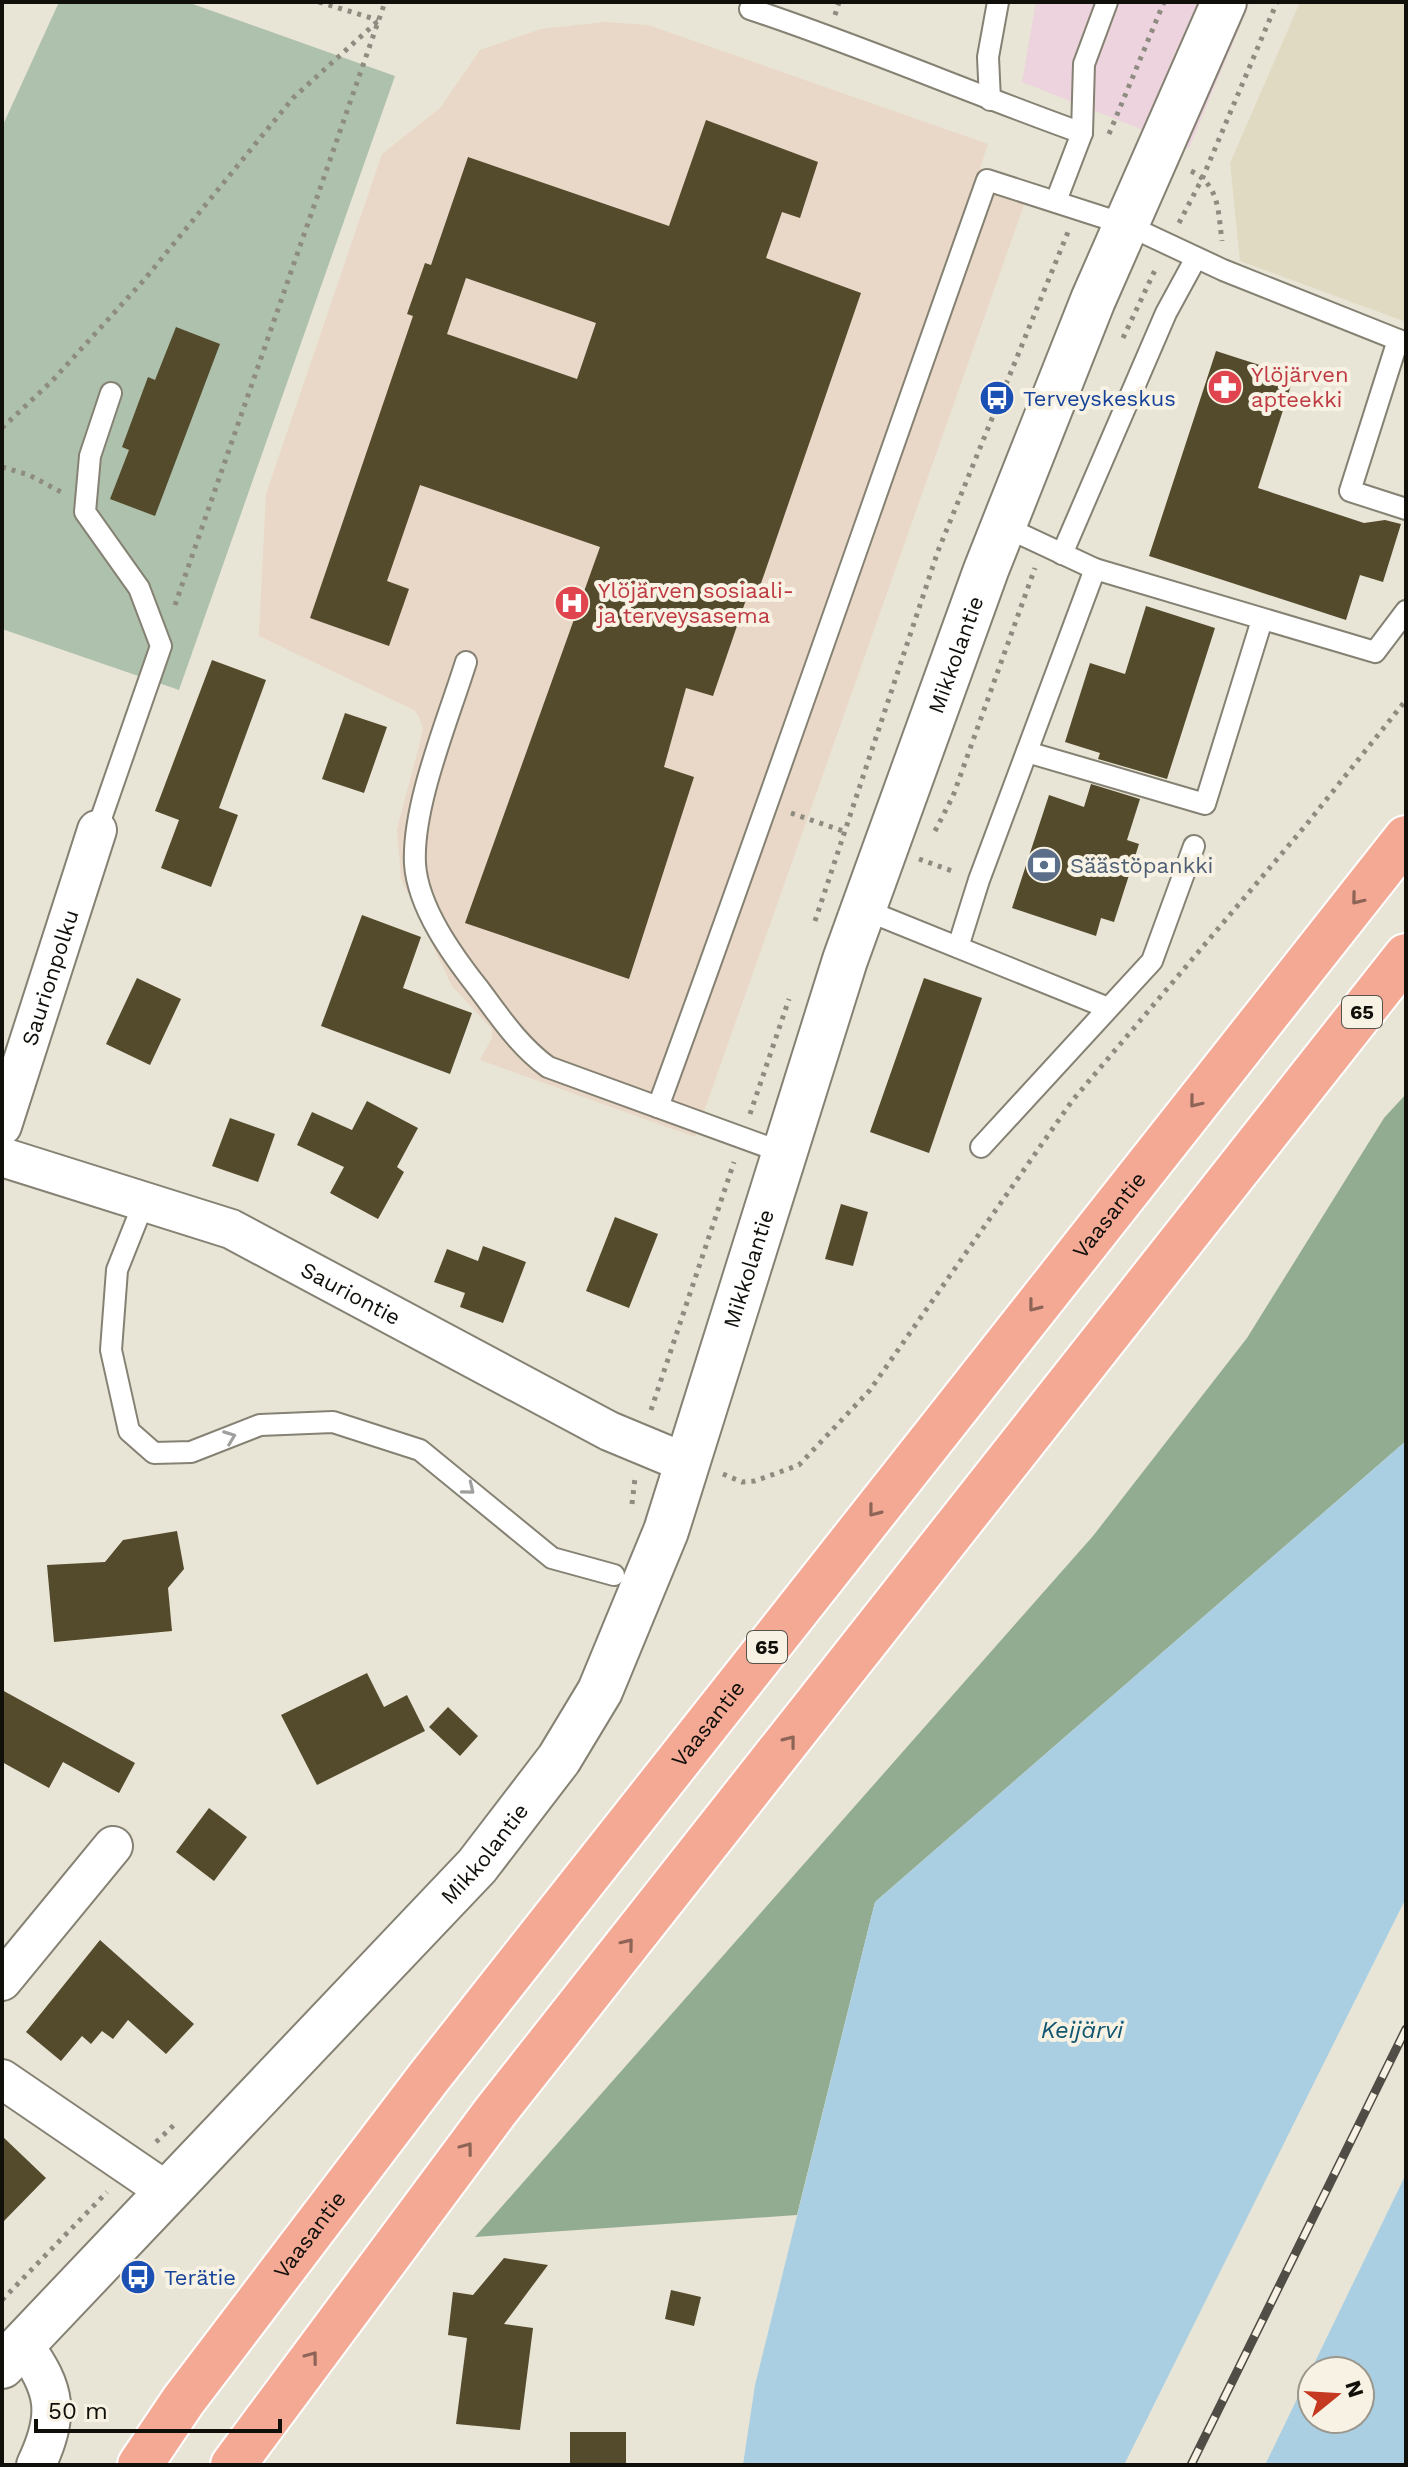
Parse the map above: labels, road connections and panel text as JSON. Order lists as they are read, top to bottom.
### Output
{
  "streets": {
    "highway": ["65", "Vaasantie"],
    "main road": ["Mikkolantie"],
    "street": ["Saurionpolku", "Sauriontie"]
  },
  "crossings": [
    ["Mikkolantie", "Sauriontie"]
  ],
  "water": ["Keijärvi"],
  "places": {
    "pharmacy": ["Ylöjärven apteekki"],
    "bus stop": ["Terveyskeskus", "Terätie"],
    "hospital": ["Ylöjärven sosiaali- ja terveysasema"],
    "bank": ["Säästöpankki"]
  },
  "scale_bar": "50 m",
  "north": "right"
}
